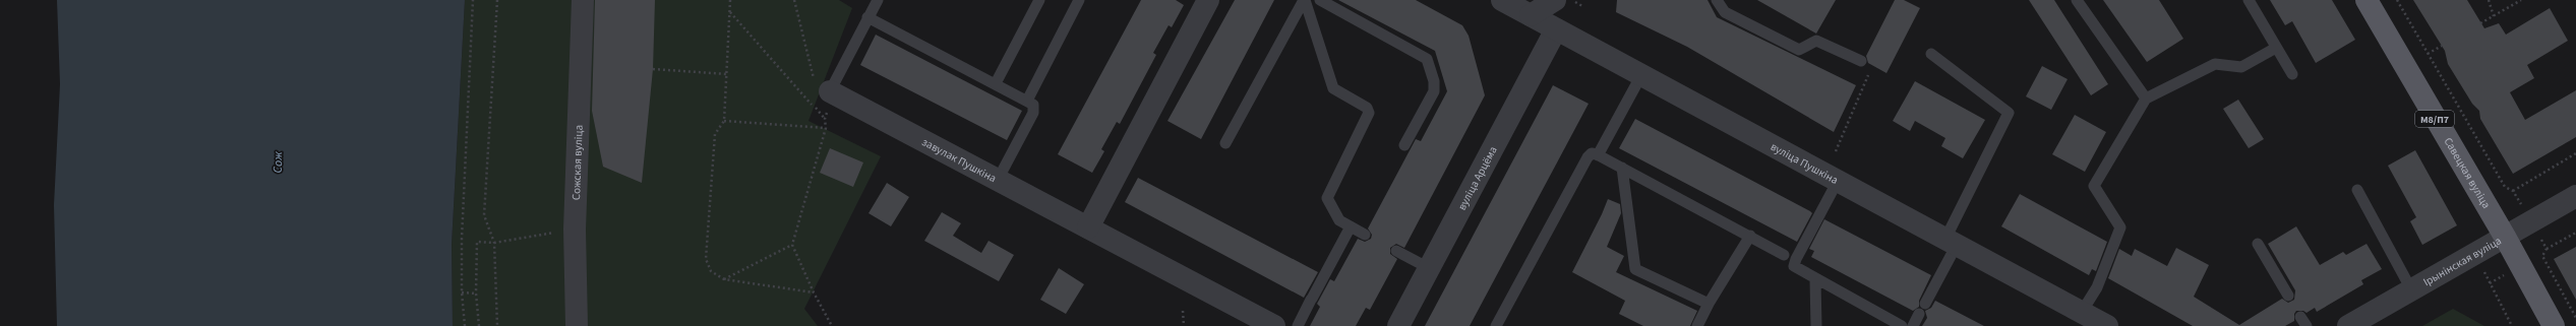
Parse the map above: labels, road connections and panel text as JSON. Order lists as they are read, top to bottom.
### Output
{
  "streets": {
    "main road": ["М8/П7", "Савецкая вуліца"],
    "street": [
      "завулак Пушкіна",
      "Сожская вуліца",
      "вуліца Пушкіна",
      "вуліца Арцёма",
      "Ірынінская вуліца"
    ]
  },
  "crossings": [
    ["вуліца Пушкіна", "вуліца Арцёма"],
    ["Савецкая вуліца", "Ірынінская вуліца"]
  ],
  "water": ["Сож"]
}
